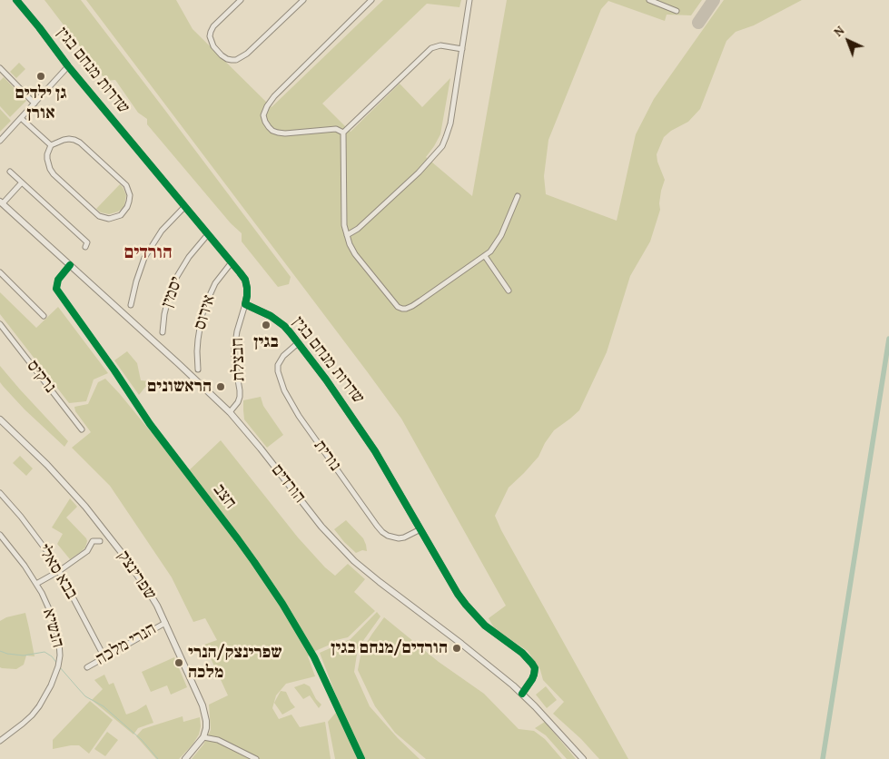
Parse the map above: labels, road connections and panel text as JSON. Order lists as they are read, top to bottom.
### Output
{
  "streets": {
    "street": [
      "שדרות מנחם בגין",
      "יסמין",
      "אירוס",
      "חבצלת",
      "נרקיס",
      "נורית",
      "הורדים",
      "חצב",
      "בבא סאלי",
      "שפרינצק",
      "הנשיא",
      "הנרי מלכה"
    ]
  },
  "crossings": [
    ["שדרות מנחם בגין", "יסמין"],
    ["שדרות מנחם בגין", "אירוס"],
    ["שדרות מנחם בגין", "חבצלת"],
    ["שדרות מנחם בגין", "נורית"],
    ["שדרות מנחם בגין", "הורדים"],
    ["חבצלת", "הורדים"],
    ["הורדים", "חצב"],
    ["בבא סאלי", "הנרי מלכה"],
    ["שפרינצק", "הנרי מלכה"]
  ],
  "districts": ["הורדים"],
  "places": [
    "גן ילדים אורן",
    "בגין",
    "הראשונים",
    "הורדים/מנחם בגין",
    "שפרינצק/הנרי מלכה"
  ],
  "north": "top left"
}
